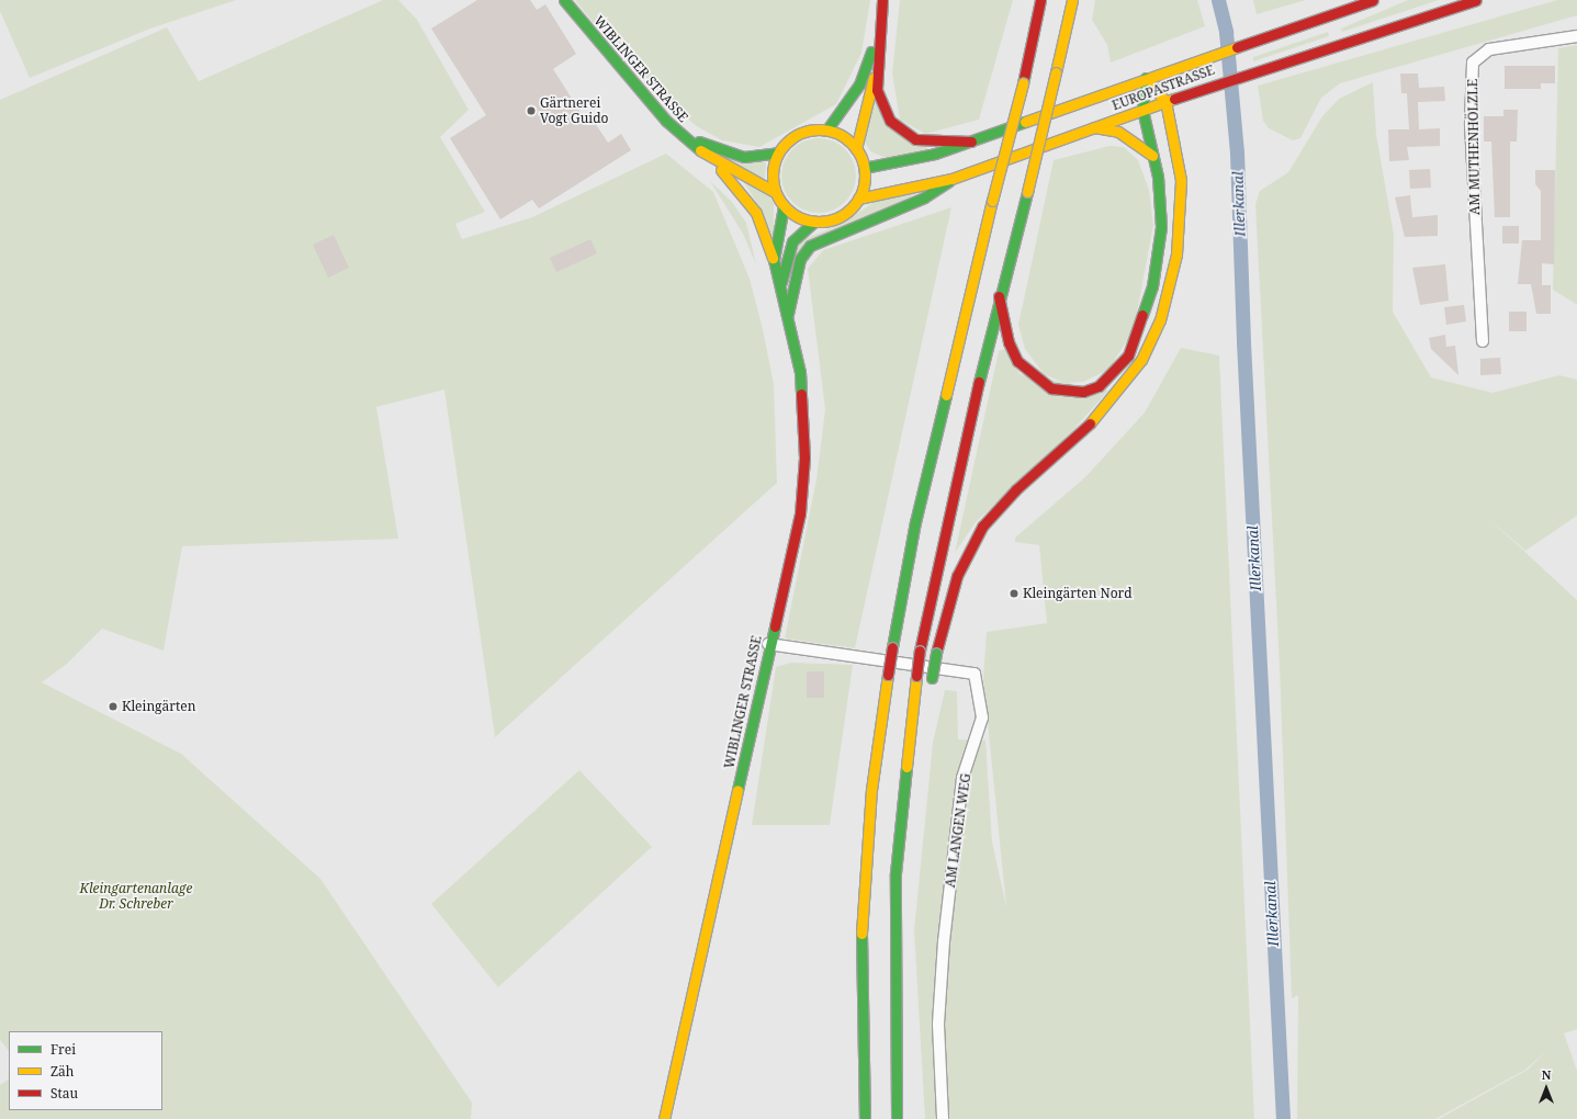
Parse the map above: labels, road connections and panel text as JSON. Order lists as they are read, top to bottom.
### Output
{
  "streets": {
    "main road": ["WIBLINGER STRASSE", "EUROPASTRASSE"],
    "street": ["AM MUTHENHÖLZLE", "AM LANGEN WEG"]
  },
  "crossings": [
    ["WIBLINGER STRASSE", "EUROPASTRASSE"],
    ["WIBLINGER STRASSE", "AM LANGEN WEG"]
  ],
  "water": ["Illerkanal"],
  "parks": ["Kleingartenanlage Dr. Schreber"],
  "places": ["Gärtnerei Vogt Guido", "Kleingärten Nord", "Kleingärten"],
  "legend": ["Frei", "Zäh", "Stau"],
  "north": "top"
}
